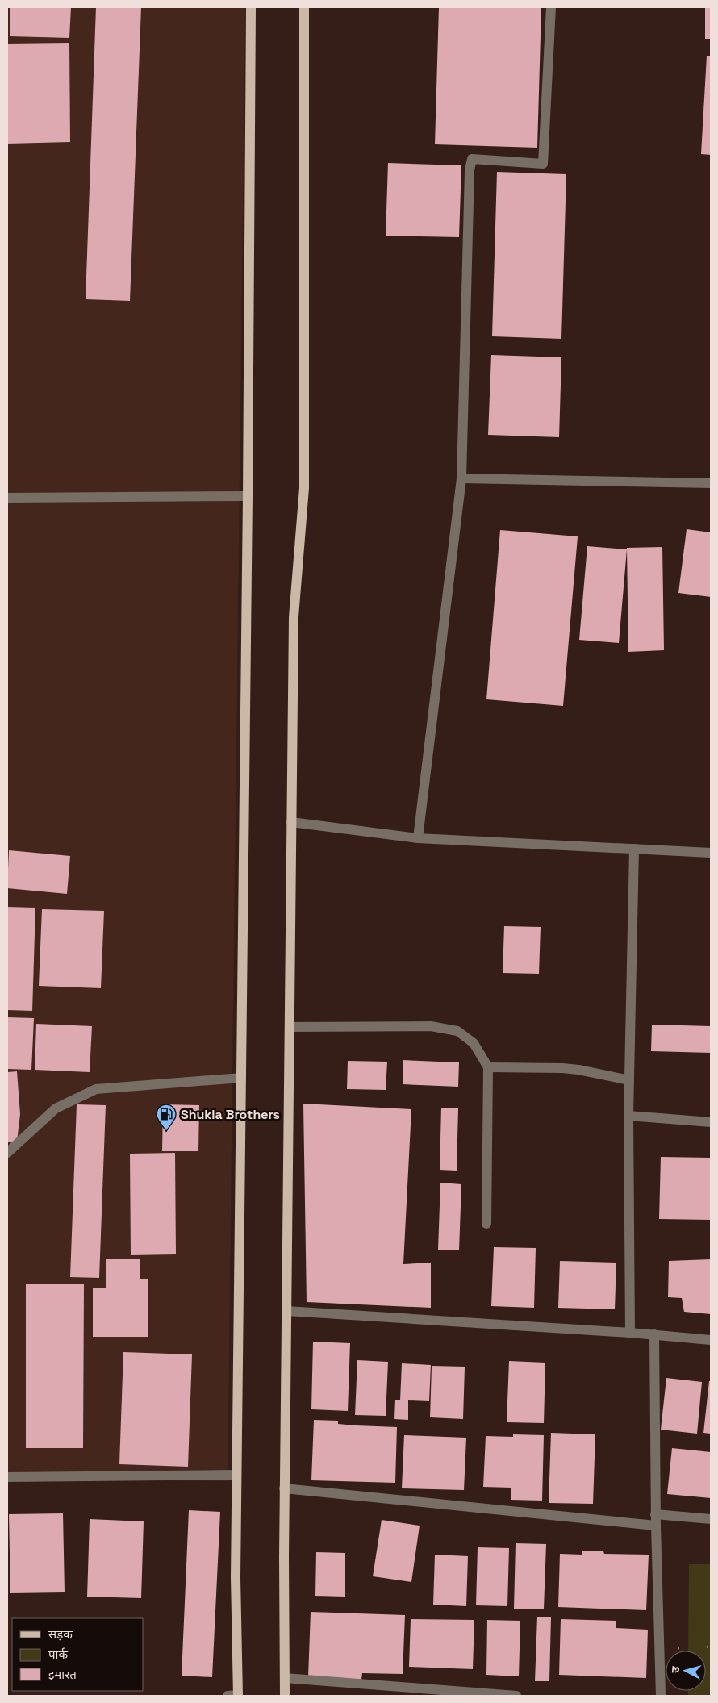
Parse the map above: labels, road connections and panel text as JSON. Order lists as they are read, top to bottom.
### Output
{
  "places": {
    "fuel station": ["Shukla Brothers"]
  },
  "legend": ["सड़क", "पार्क", "इमारत"],
  "north": "left"
}
